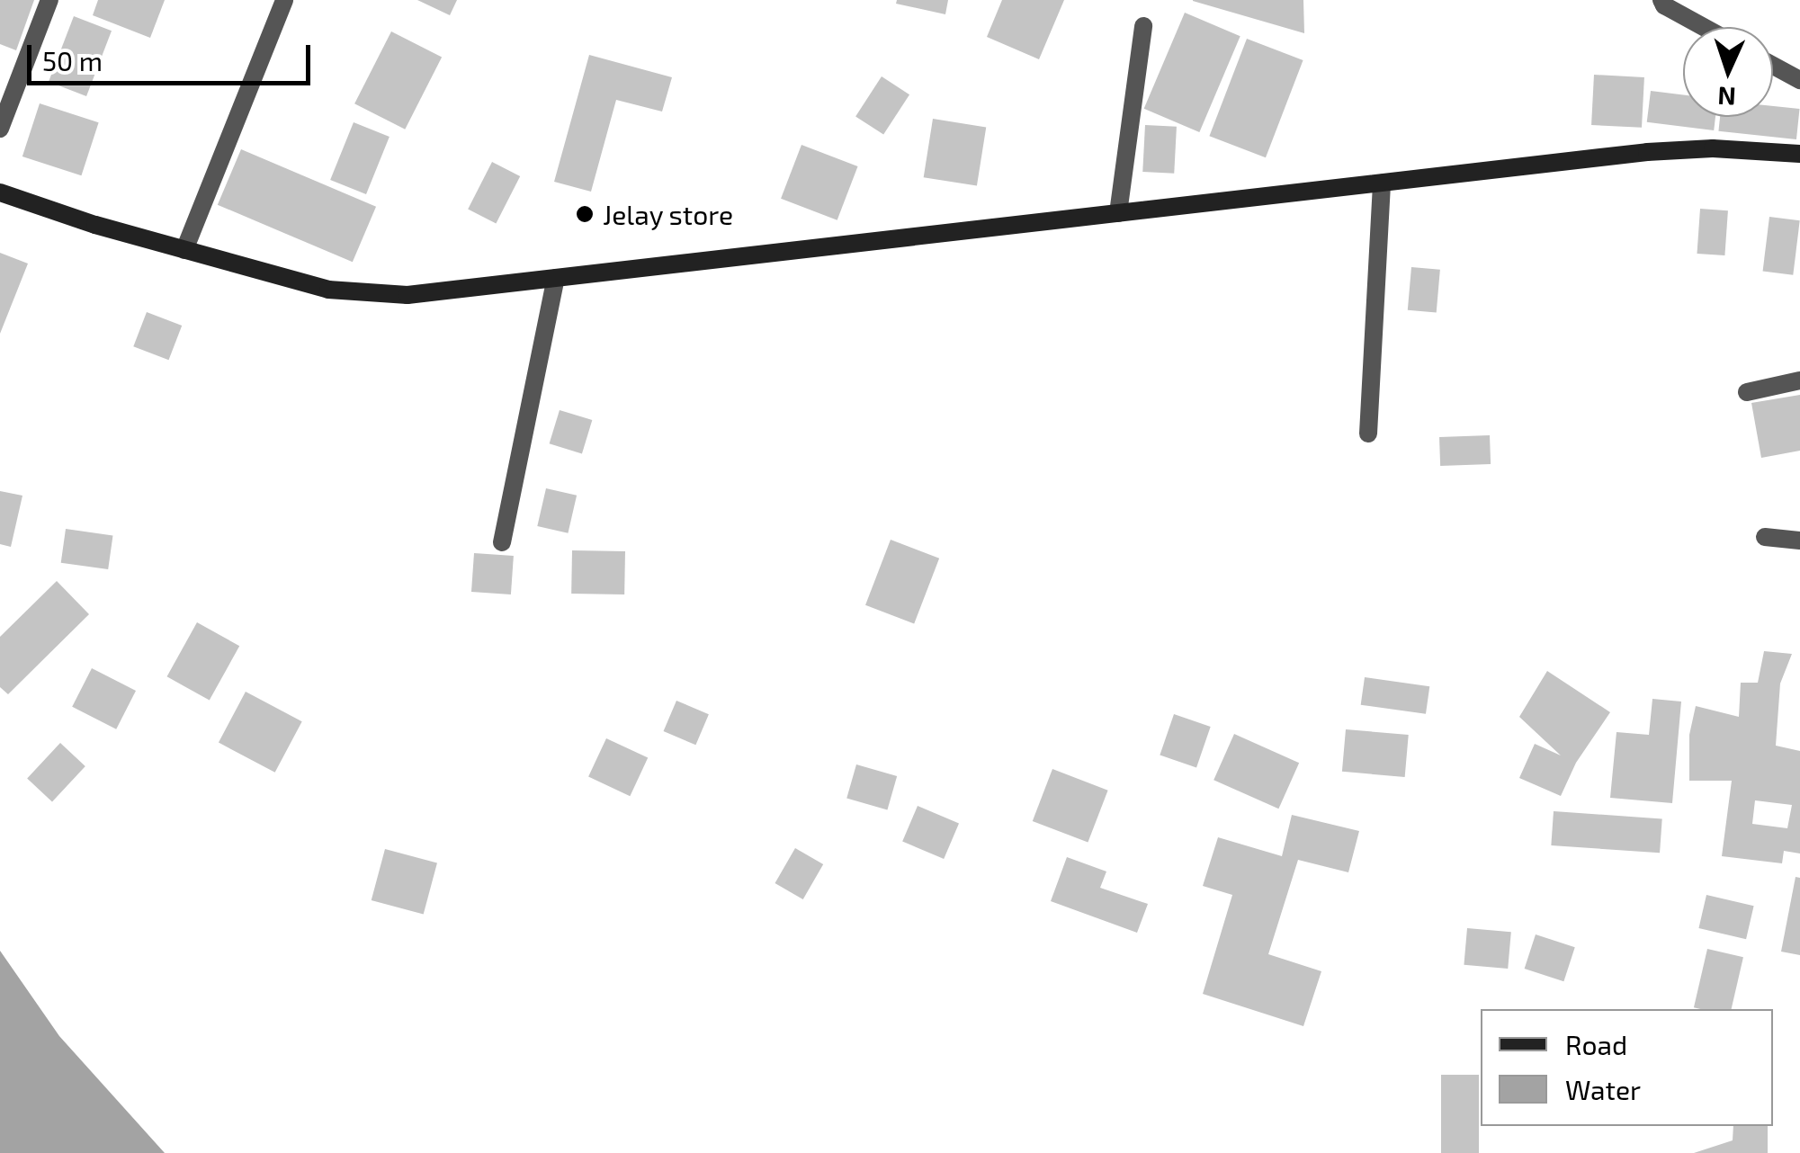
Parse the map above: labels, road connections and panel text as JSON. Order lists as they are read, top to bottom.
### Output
{
  "places": ["Jelay store"],
  "legend": ["Road", "Water"],
  "scale_bar": "50 m",
  "north": "bottom"
}
